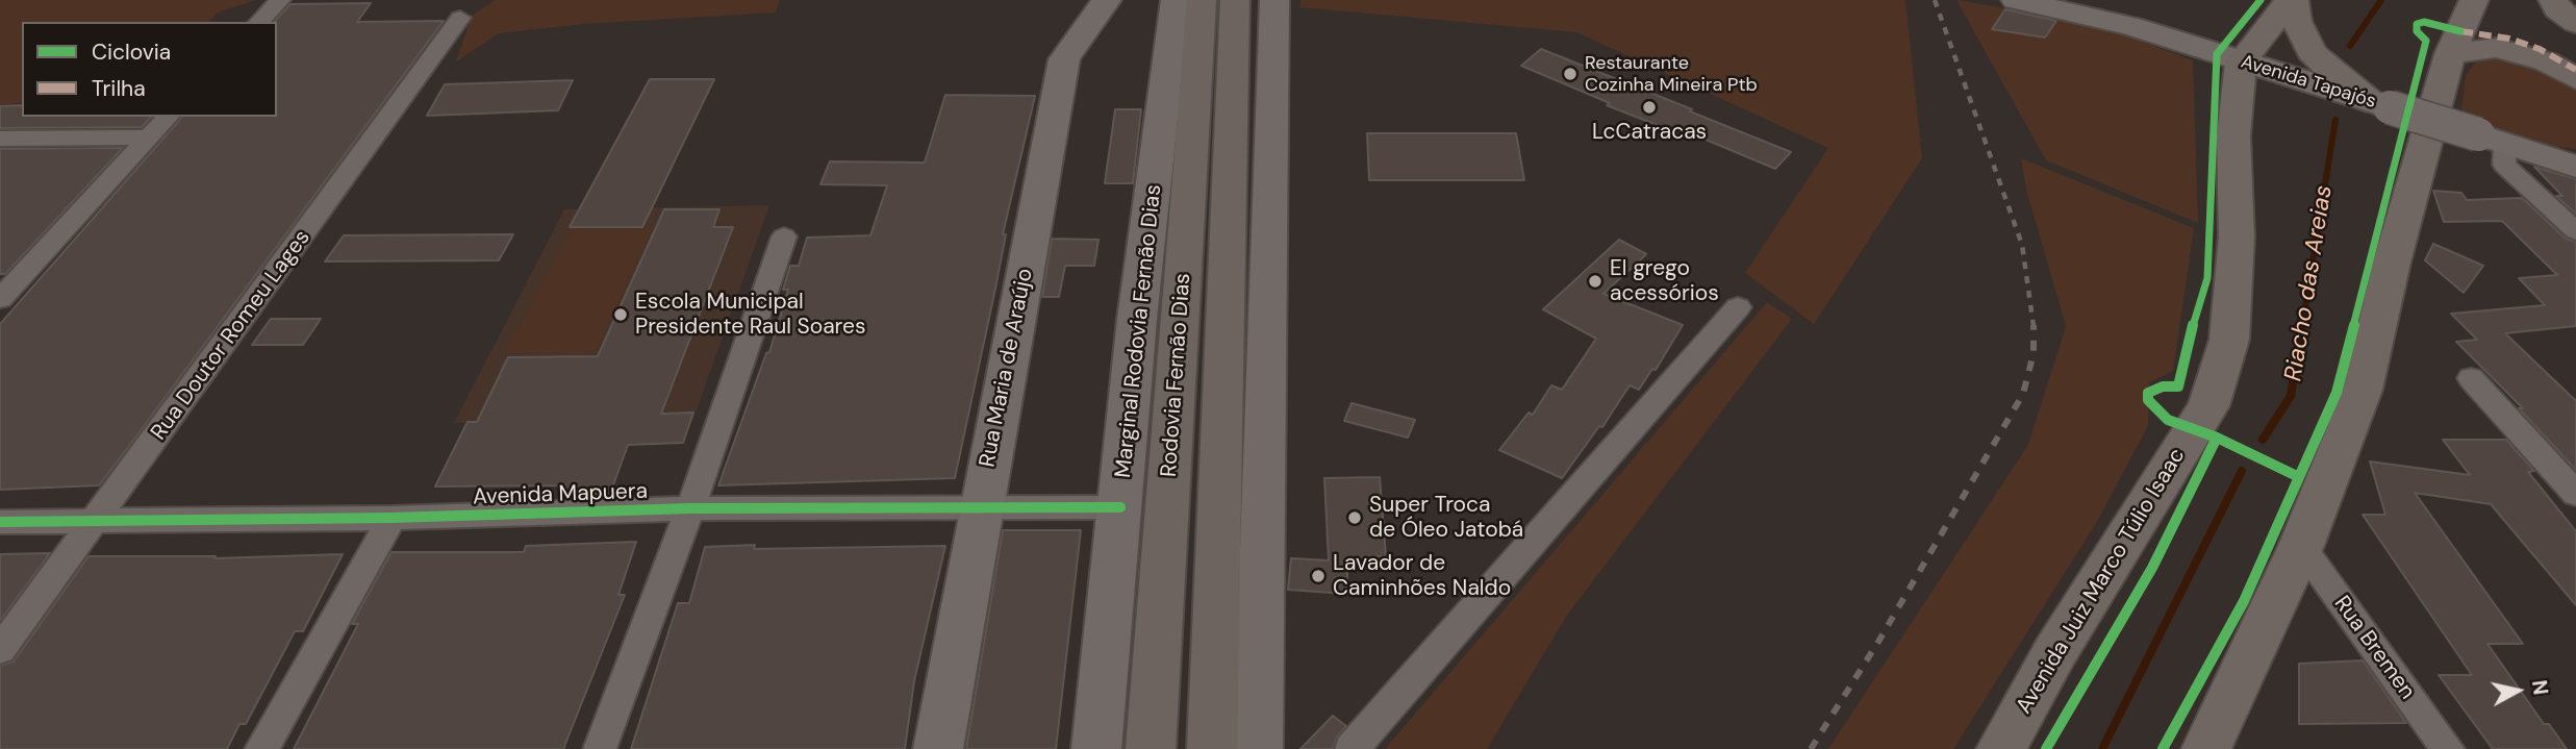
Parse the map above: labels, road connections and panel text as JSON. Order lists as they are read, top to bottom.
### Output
{
  "streets": {
    "highway": ["Rodovia Fernão Dias"],
    "main road": [
      "Avenida Tapajós",
      "Marginal Rodovia Fernão Dias",
      "Rua Maria de Araújo",
      "Avenida Juiz Marco Túlio Isaac"
    ],
    "street": ["Rua Doutor Romeu Lages", "Avenida Mapuera", "Rua Bremen"]
  },
  "crossings": [
    ["Avenida Tapajós", "Avenida Juiz Marco Túlio Isaac"],
    ["Marginal Rodovia Fernão Dias", "Avenida Mapuera"],
    ["Rua Doutor Romeu Lages", "Avenida Mapuera"],
    ["Rua Maria de Araújo", "Avenida Mapuera"]
  ],
  "water": ["Riacho das Areias"],
  "places": [
    "Restaurante Cozinha Mineira Ptb",
    "LcCatracas",
    "El grego acessórios",
    "Escola Municipal Presidente Raul Soares",
    "Super Troca de Óleo Jatobá",
    "Lavador de Caminhões Naldo"
  ],
  "legend": ["Ciclovia", "Trilha"],
  "north": "right"
}
